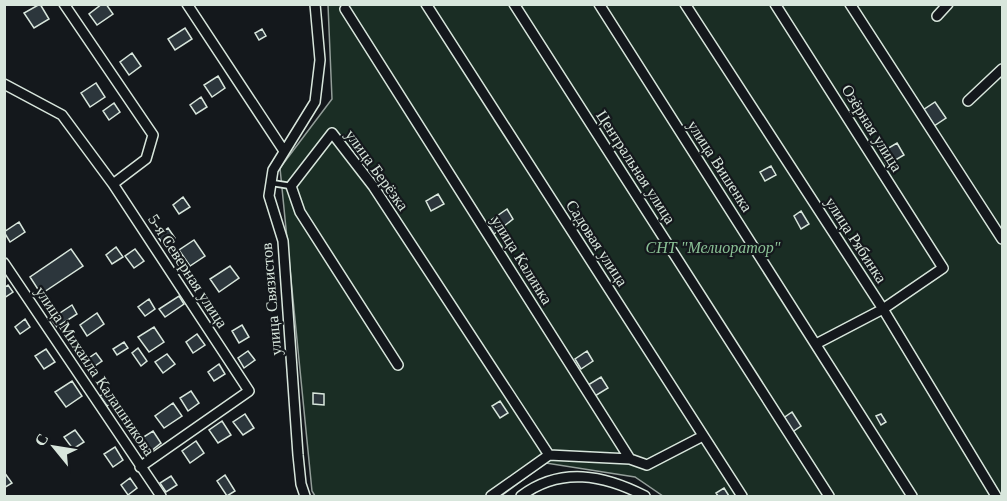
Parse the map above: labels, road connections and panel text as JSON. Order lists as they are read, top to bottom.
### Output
{
  "streets": {
    "street": [
      "Озёрная улица",
      "улица Вишенка",
      "Центральная улица",
      "улица Берёзка",
      "улица Рябинка",
      "Садовая улица",
      "улица Калинка",
      "5-я Северная улица",
      "улица Связистов",
      "улица Михаила Калашникова"
    ]
  },
  "crossings": [
    ["Озёрная улица", "улица Рябинка"],
    ["5-я Северная улица", "улица Михаила Калашникова"]
  ],
  "parks": ["СНТ \"Мелиоратор\""],
  "north": "top left"
}
